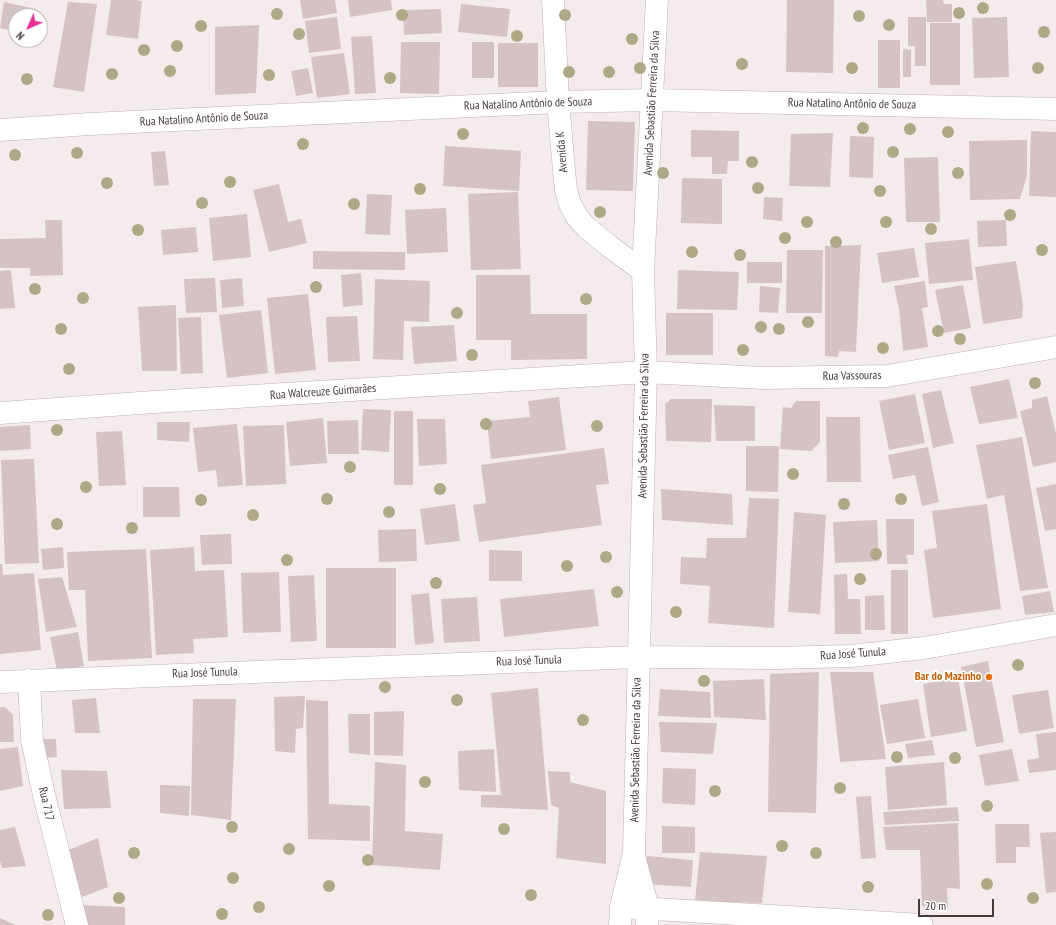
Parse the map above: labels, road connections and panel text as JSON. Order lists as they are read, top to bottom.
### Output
{
  "streets": {
    "street": [
      "Avenida Sebastião Ferreira da Silva",
      "Rua Natalino Antônio de Souza",
      "Avenida K",
      "Rua Vassouras",
      "Rua Walcreuze Guimarães",
      "Rua José Tunula",
      "Rua 717"
    ]
  },
  "crossings": [
    ["Avenida Sebastião Ferreira da Silva", "Rua Natalino Antônio de Souza"],
    ["Avenida Sebastião Ferreira da Silva", "Avenida K"],
    ["Avenida Sebastião Ferreira da Silva", "Rua Vassouras"],
    ["Avenida Sebastião Ferreira da Silva", "Rua Walcreuze Guimarães"],
    ["Avenida Sebastião Ferreira da Silva", "Rua José Tunula"],
    ["Rua Natalino Antônio de Souza", "Avenida K"],
    ["Rua Vassouras", "Rua Walcreuze Guimarães"],
    ["Rua José Tunula", "Rua 717"]
  ],
  "places": ["Bar do Mazinho"],
  "scale_bar": "20 m",
  "north": "bottom left"
}
